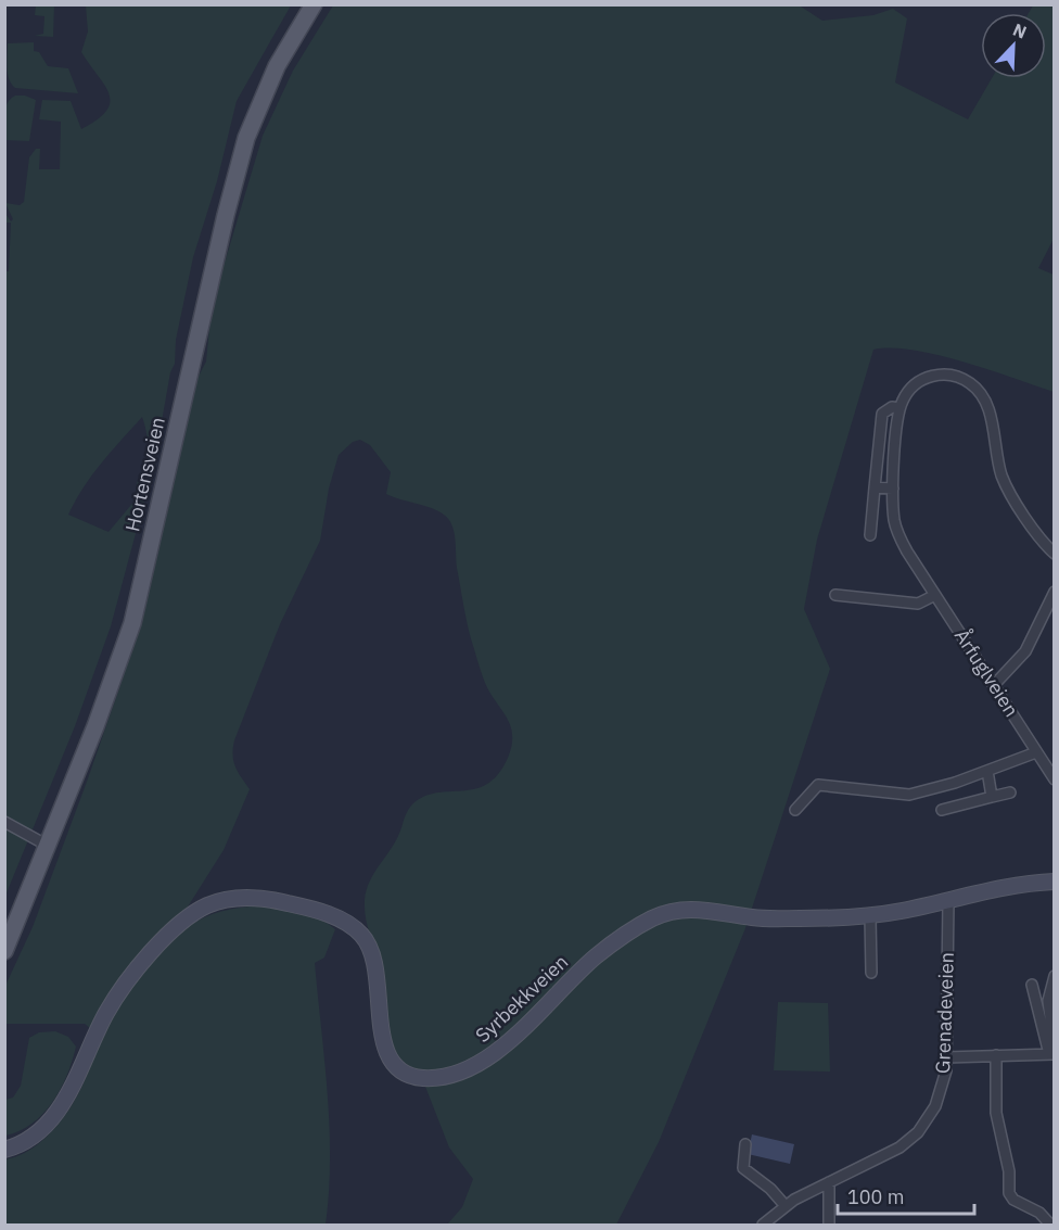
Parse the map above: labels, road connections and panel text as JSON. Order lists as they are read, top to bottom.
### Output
{
  "streets": {
    "main road": ["Hortensveien", "Syrbekkveien"],
    "street": ["Årfuglveien", "Grenadeveien"]
  },
  "crossings": [
    ["Syrbekkveien", "Grenadeveien"]
  ],
  "scale_bar": "100 m",
  "north": "top right"
}
